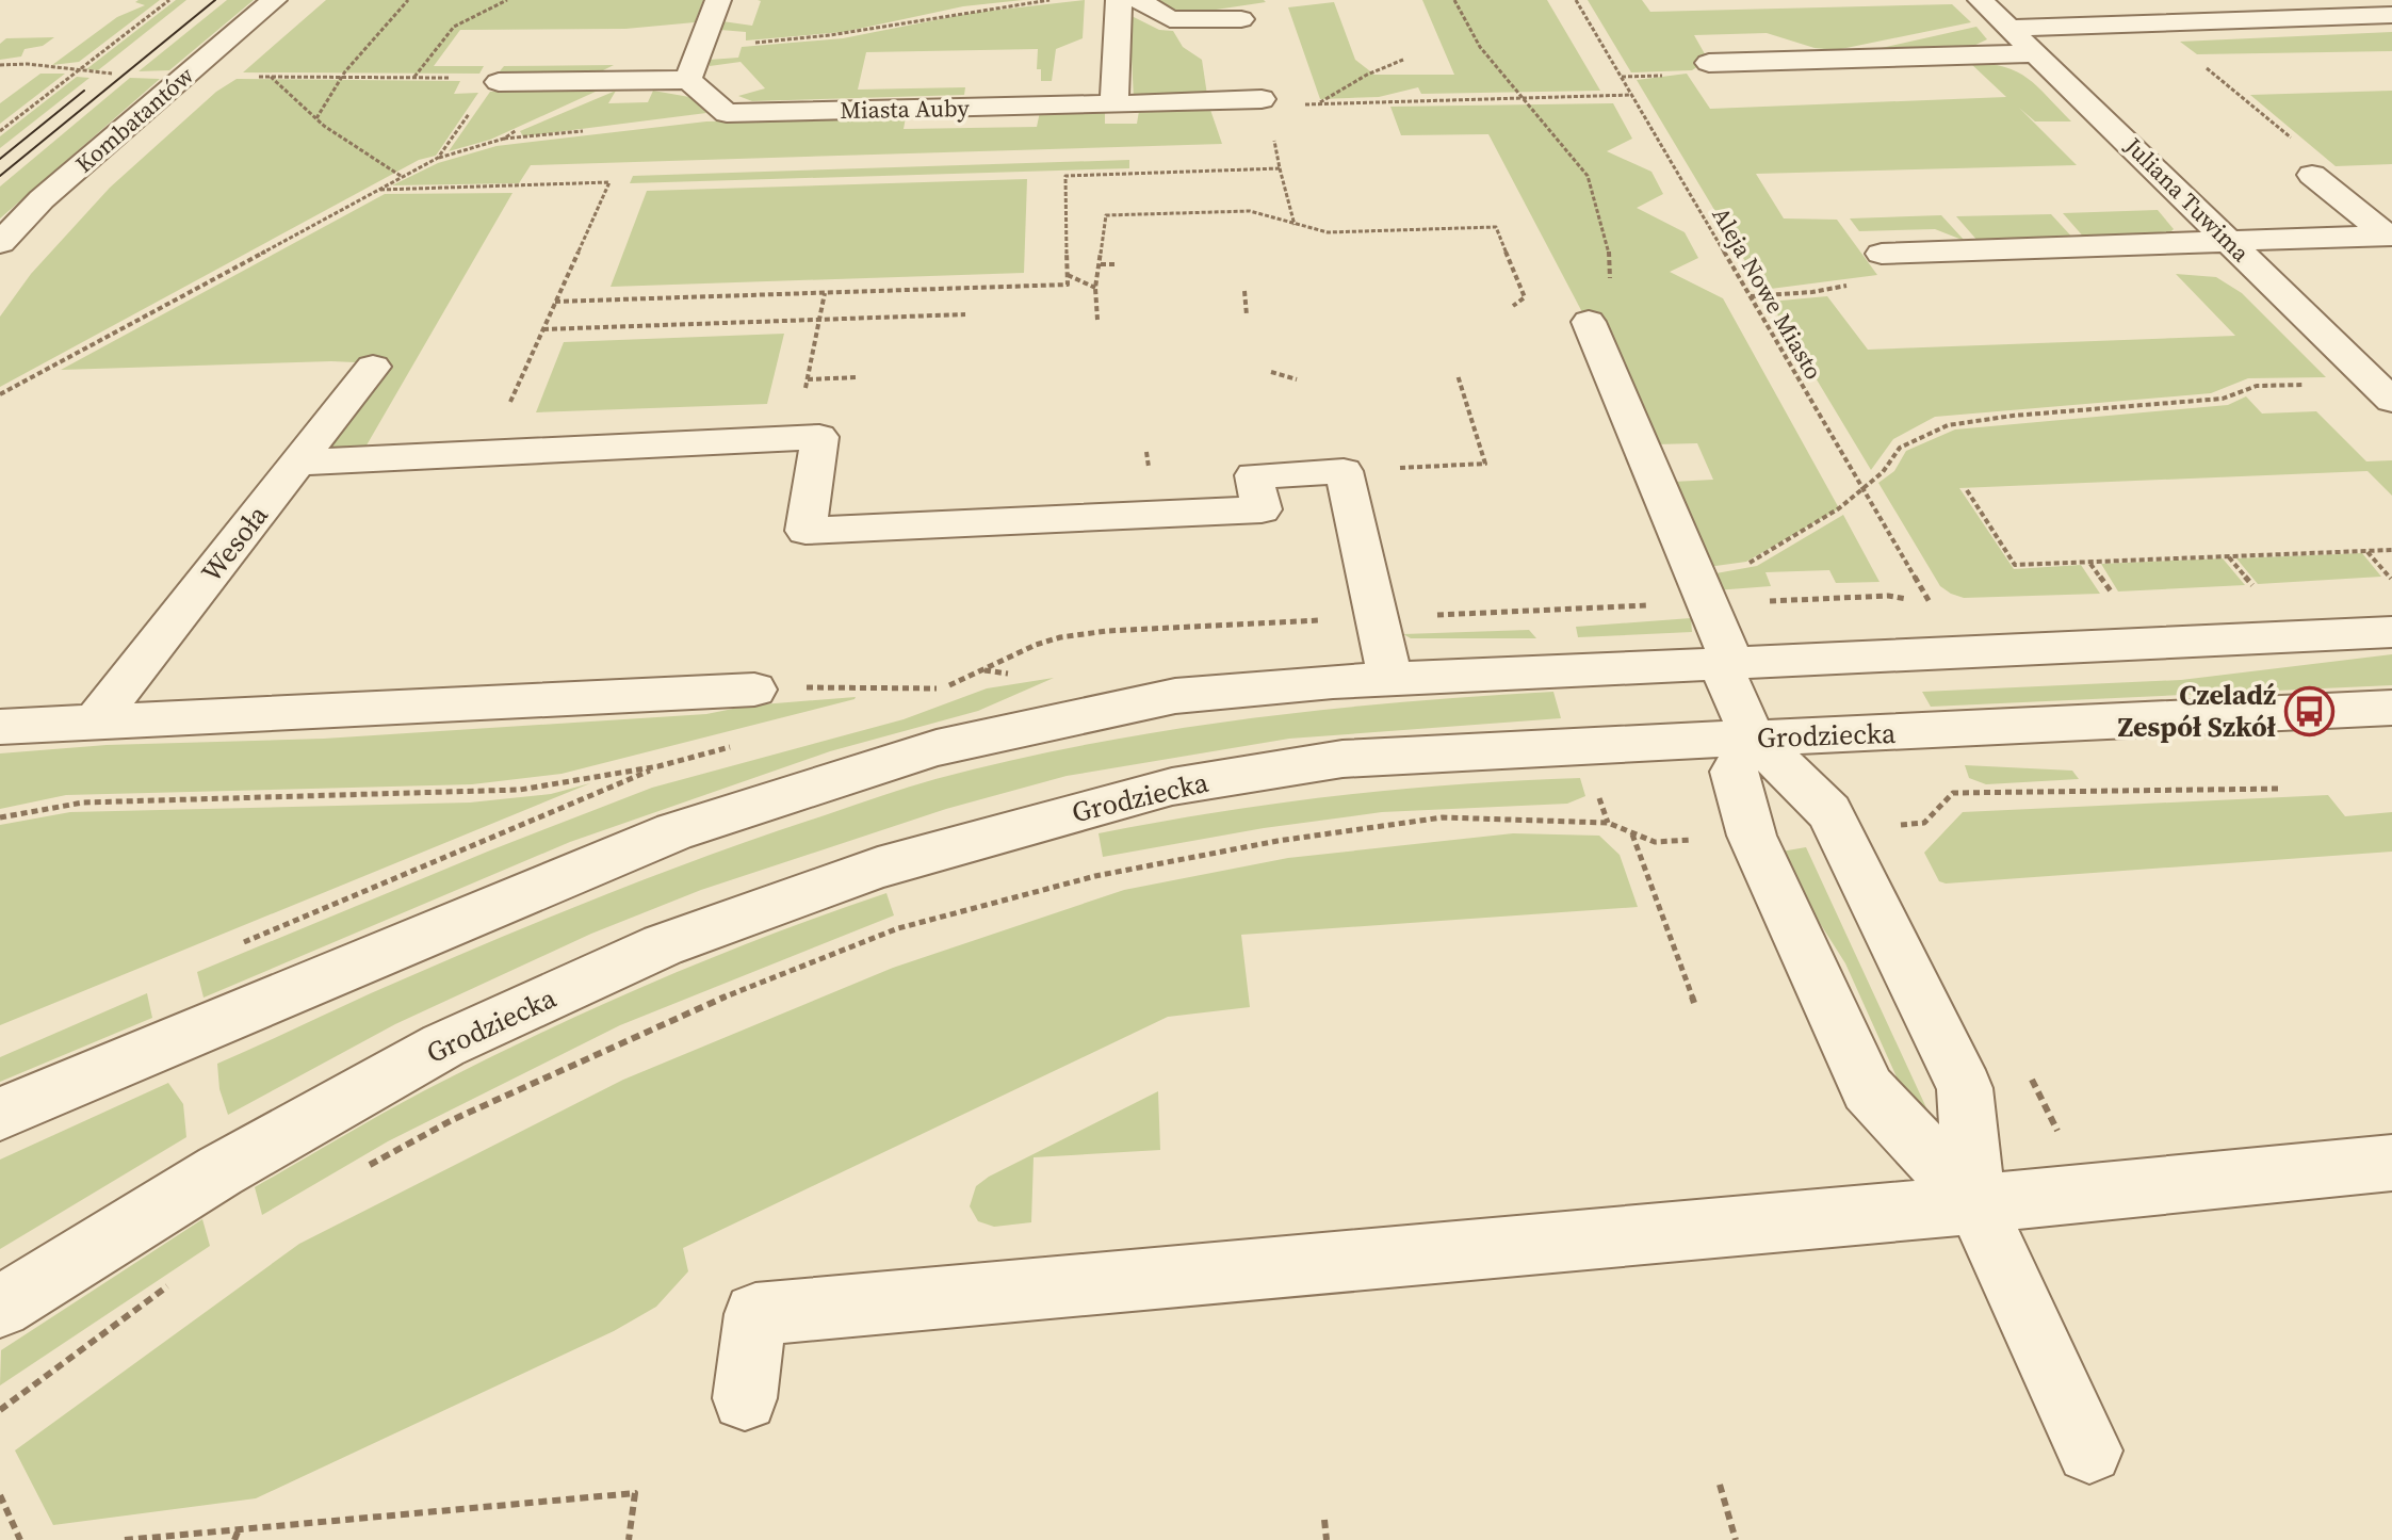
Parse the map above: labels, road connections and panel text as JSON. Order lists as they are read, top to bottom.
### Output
{
  "streets": {
    "street": [
      "Miasta Auby",
      "Kombatantów",
      "Juliana Tuwima",
      "Wesoła",
      "Grodziecka"
    ],
    "path": ["Aleja Nowe Miasto"]
  },
  "places": {
    "bus stop": ["Czeladź Zespół Szkół"]
  }
}
